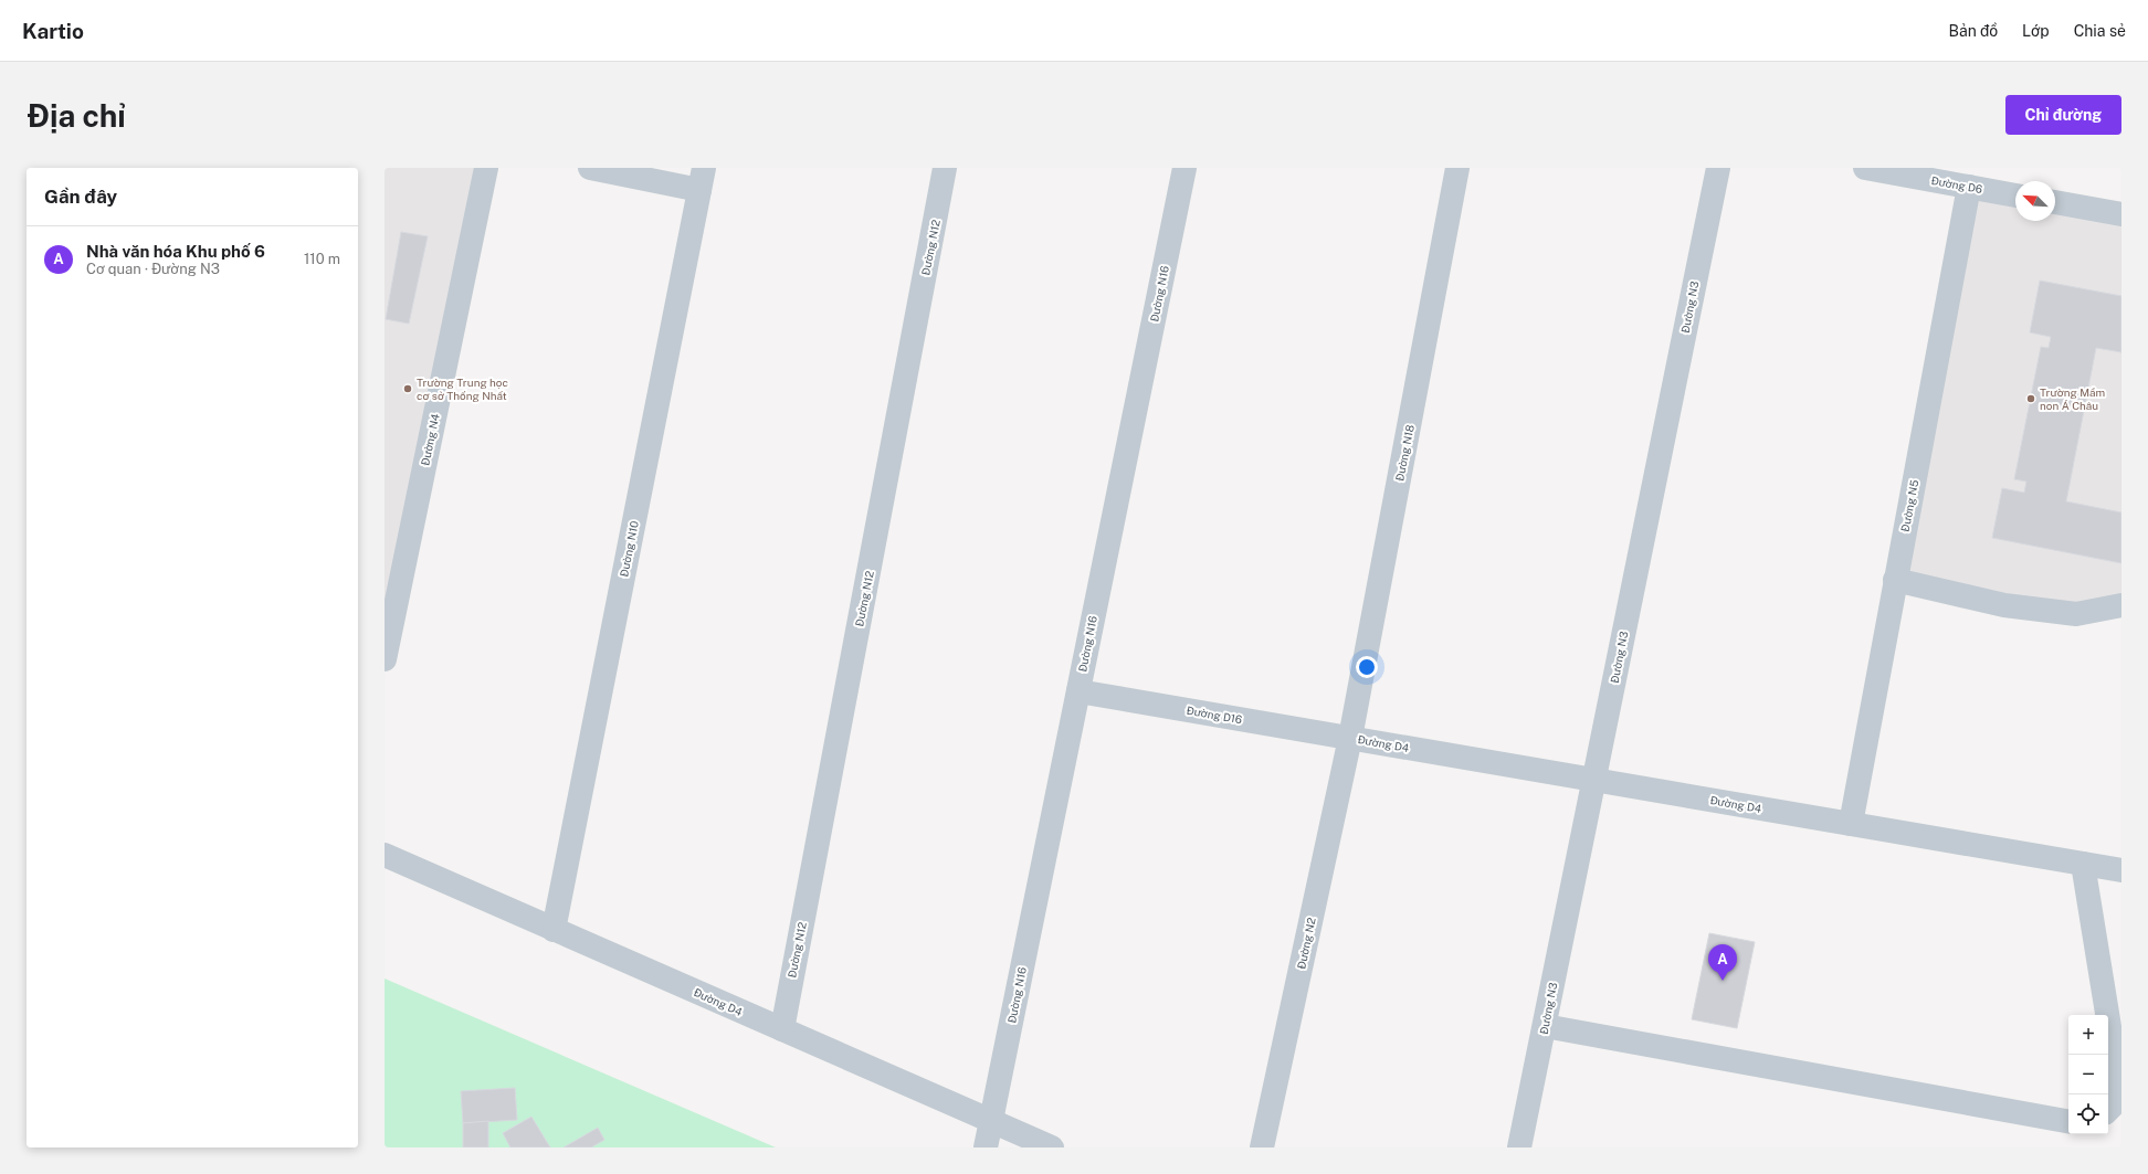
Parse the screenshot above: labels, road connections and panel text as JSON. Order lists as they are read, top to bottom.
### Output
{
  "streets": {
    "street": [
      "Đường D6",
      "Đường N12",
      "Đường N16",
      "Đường N3",
      "Đường N4",
      "Đường N18",
      "Đường N5",
      "Đường N10",
      "Đường D16",
      "Đường D4",
      "Đường N2"
    ]
  },
  "crossings": [
    ["Đường D6", "Đường N5"],
    ["Đường N12", "Đường D4"],
    ["Đường N16", "Đường D16"],
    ["Đường N16", "Đường D4"],
    ["Đường N3", "Đường D4"],
    ["Đường N18", "Đường D16"],
    ["Đường N18", "Đường D4"],
    ["Đường N18", "Đường N2"],
    ["Đường N5", "Đường D4"],
    ["Đường N10", "Đường D4"],
    ["Đường D16", "Đường D4"],
    ["Đường D16", "Đường N2"],
    ["Đường D4", "Đường N2"]
  ],
  "places": ["Trường Trung học cơ sở Thống Nhất", "Trường Mầm non Á Châu"],
  "north": "top left",
  "page": {
    "header": "Kartio",
    "nav": ["Bản đồ", "Lớp", "Chia sẻ"],
    "buttons": "Chỉ đường",
    "title": "Địa chỉ",
    "heading": "Gần đây",
    "list": [
      {
        "mark": "A",
        "name": "Nhà văn hóa Khu phố 6",
        "note": "Cơ quan · Đường N3",
        "value": "110 m"
      }
    ],
    "pins": "A",
    "map_buttons": ["+", "−"]
  }
}
